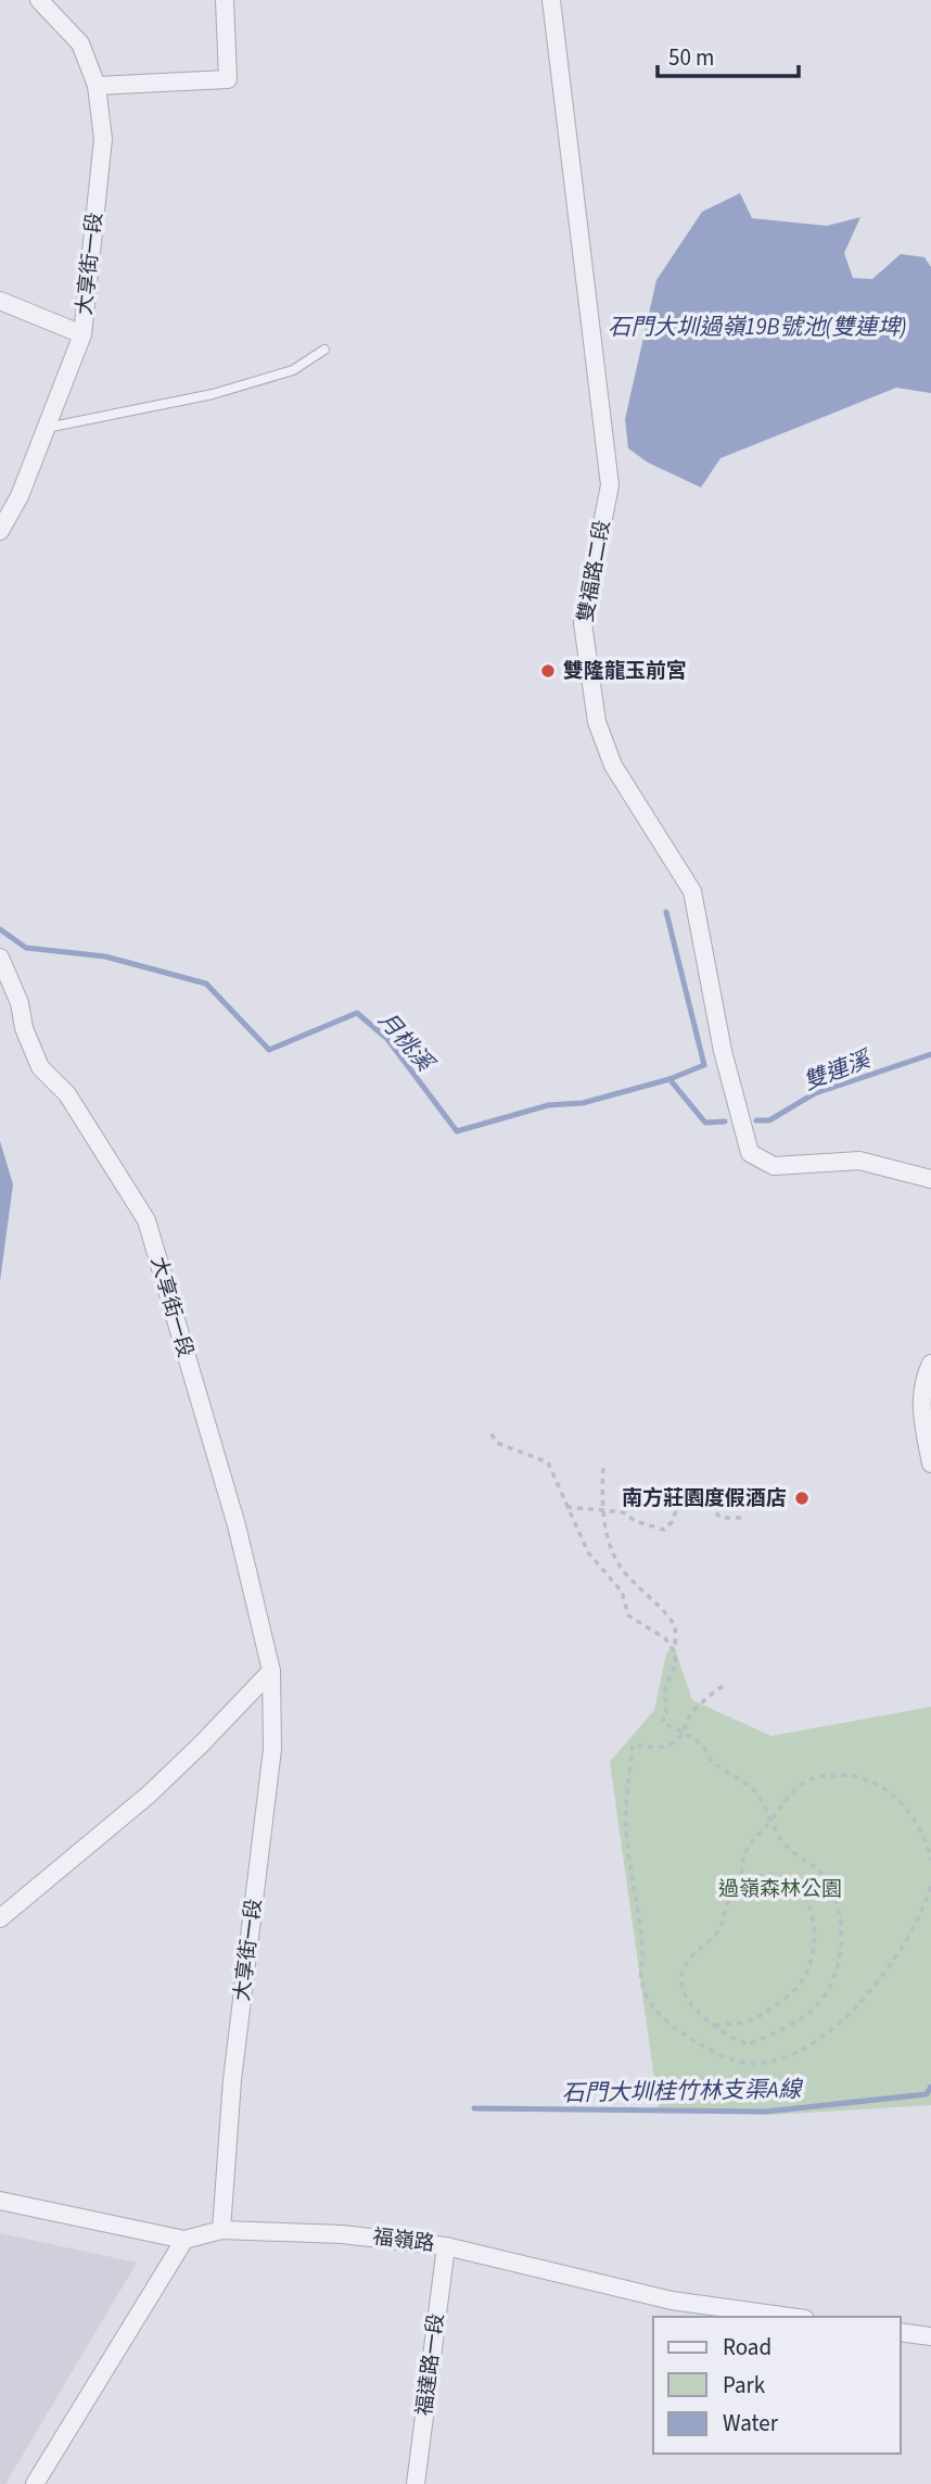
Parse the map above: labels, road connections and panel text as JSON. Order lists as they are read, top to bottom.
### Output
{
  "streets": {
    "street": [
      "大享街一段",
      "雙福路二段",
      "福嶺路",
      "福達路一段"
    ]
  },
  "crossings": [
    ["大享街一段", "福嶺路"],
    ["福嶺路", "福達路一段"]
  ],
  "water": [
    "石門大圳過嶺19B號池(雙連埤)",
    "月桃溪",
    "雙連溪",
    "石門大圳桂竹林支渠A線"
  ],
  "parks": ["過嶺森林公園"],
  "places": ["雙隆龍玉前宮", "南方莊園度假酒店"],
  "legend": ["Road", "Park", "Water"],
  "scale_bar": "50 m"
}
